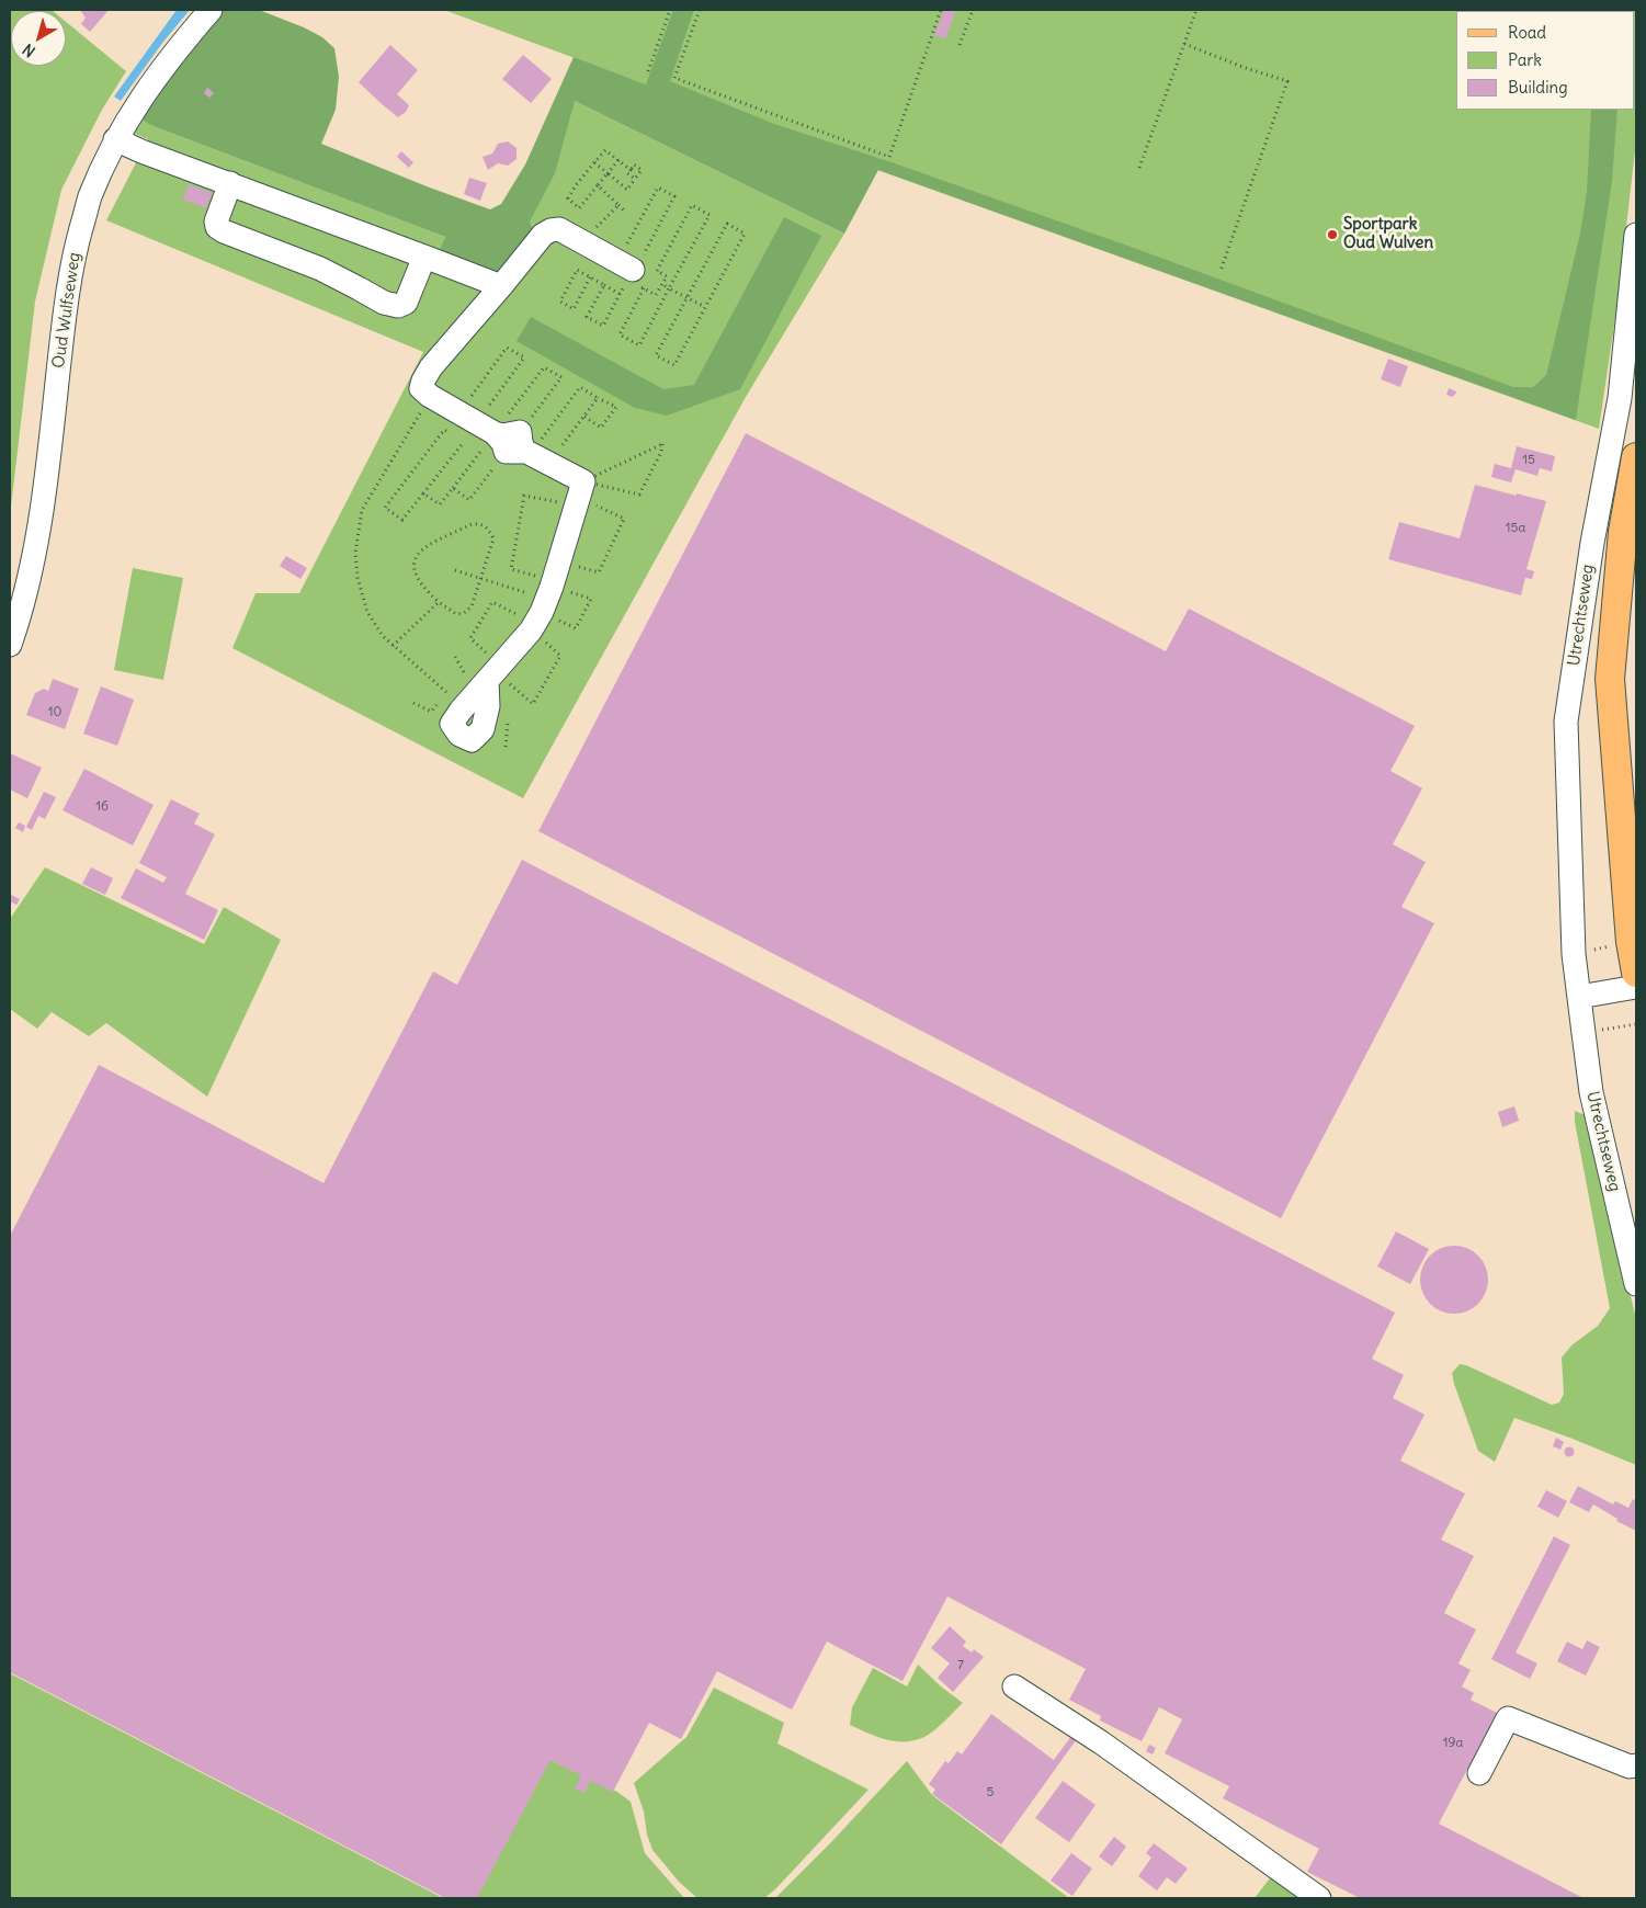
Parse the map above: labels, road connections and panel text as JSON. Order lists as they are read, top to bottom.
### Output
{
  "streets": {
    "main road": ["Utrechtseweg"],
    "street": ["Oud Wulfseweg"]
  },
  "places": ["Sportpark Oud Wulven"],
  "house_numbers": [
    "15",
    "15a",
    "10",
    "16",
    "7",
    "19a",
    "5"
  ],
  "legend": ["Road", "Park", "Building"],
  "north": "bottom left"
}
